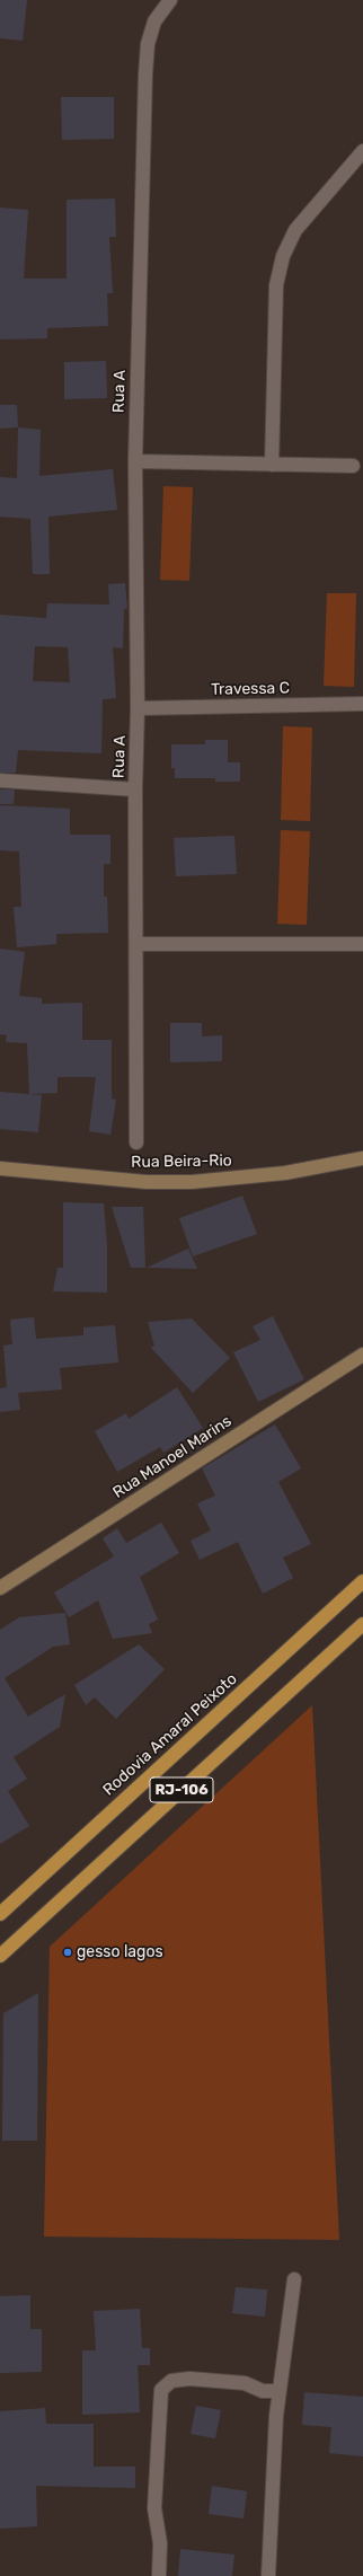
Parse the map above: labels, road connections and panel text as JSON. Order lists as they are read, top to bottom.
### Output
{
  "streets": {
    "highway": ["Rodovia Amaral Peixoto", "RJ-106"],
    "main road": ["Rua Beira-Rio", "Rua Manoel Marins"],
    "street": ["Rua A", "Travessa C"]
  },
  "crossings": [
    ["Rua A", "Travessa C"]
  ],
  "places": ["gesso lagos"]
}
